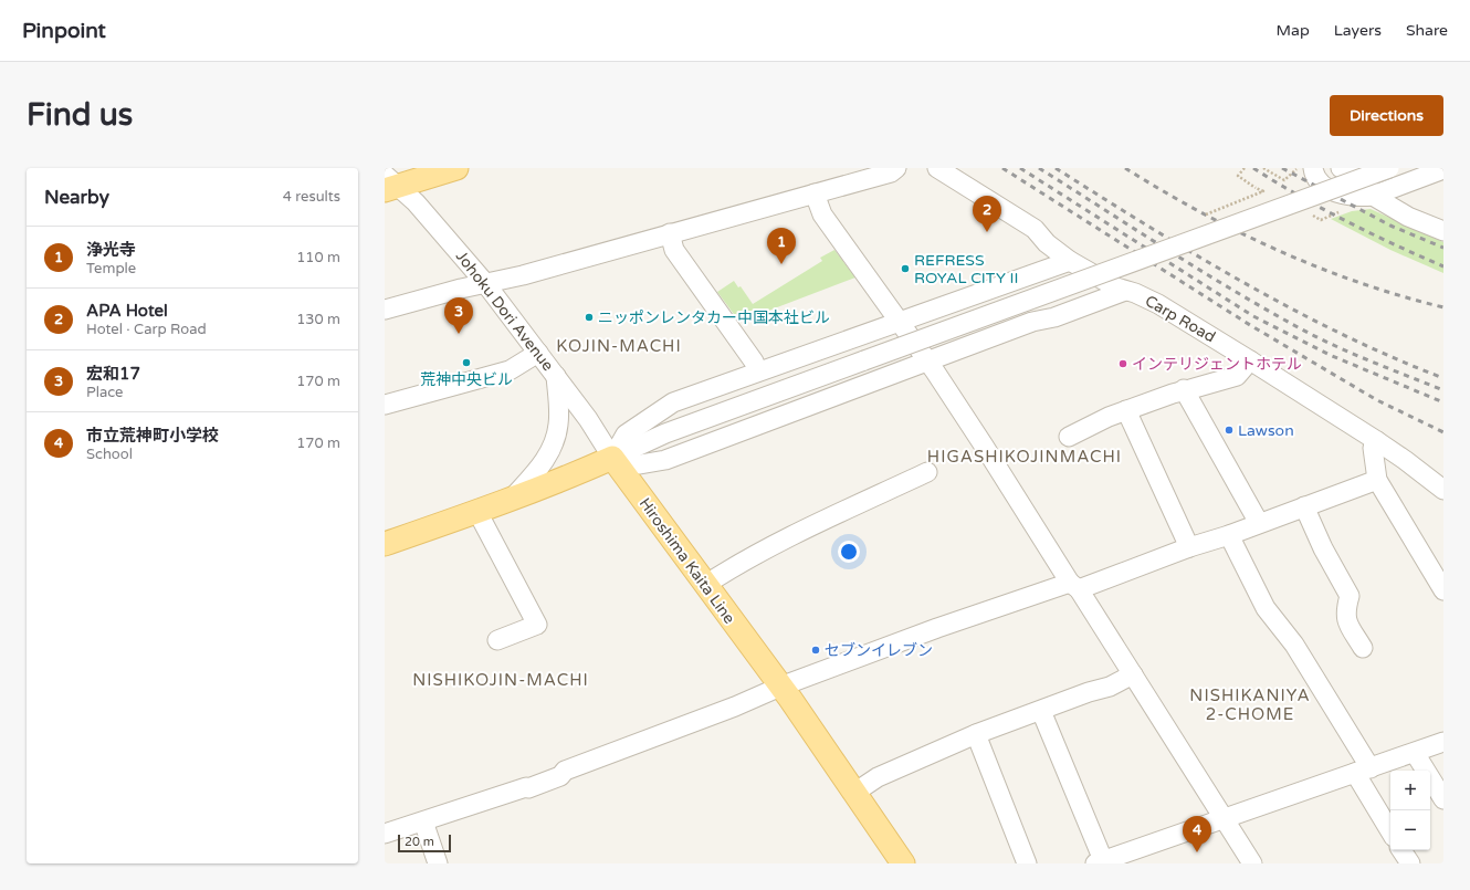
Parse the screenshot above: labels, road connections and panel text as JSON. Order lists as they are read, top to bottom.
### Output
{
  "streets": {
    "main road": ["Hiroshima Kaita Line"],
    "street": ["Johoku Dori Avenue", "Carp Road"]
  },
  "crossings": [
    ["Johoku Dori Avenue", "Hiroshima Kaita Line"]
  ],
  "districts": [
    "KOJIN-MACHI",
    "HIGASHIKOJINMACHI",
    "NISHIKOJIN-MACHI",
    "NISHIKANIYA 2-CHOME"
  ],
  "places": [
    "REFRESS ROYAL CITY II",
    "ニッポンレンタカー中国本社ビル",
    "荒神中央ビル",
    "インテリジェントホテル",
    "Lawson",
    "セブンイレブン"
  ],
  "scale_bar": "20 m",
  "page": {
    "header": "Pinpoint",
    "nav": ["Map", "Layers", "Share"],
    "buttons": "Directions",
    "title": "Find us",
    "heading": ["Nearby", "4 results"],
    "pins": [
      "2",
      "1",
      "3",
      "4"
    ],
    "list": [
      {
        "mark": "1",
        "name": "浄光寺",
        "note": "Temple",
        "value": "110 m"
      },
      {
        "mark": "2",
        "name": "APA Hotel",
        "note": "Hotel · Carp Road",
        "value": "130 m"
      },
      {
        "mark": "3",
        "name": "宏和17",
        "note": "Place",
        "value": "170 m"
      },
      {
        "mark": "4",
        "name": "市立荒神町小学校",
        "note": "School",
        "value": "170 m"
      }
    ],
    "map_buttons": ["+", "−"],
    "scale": "20 m"
  }
}
